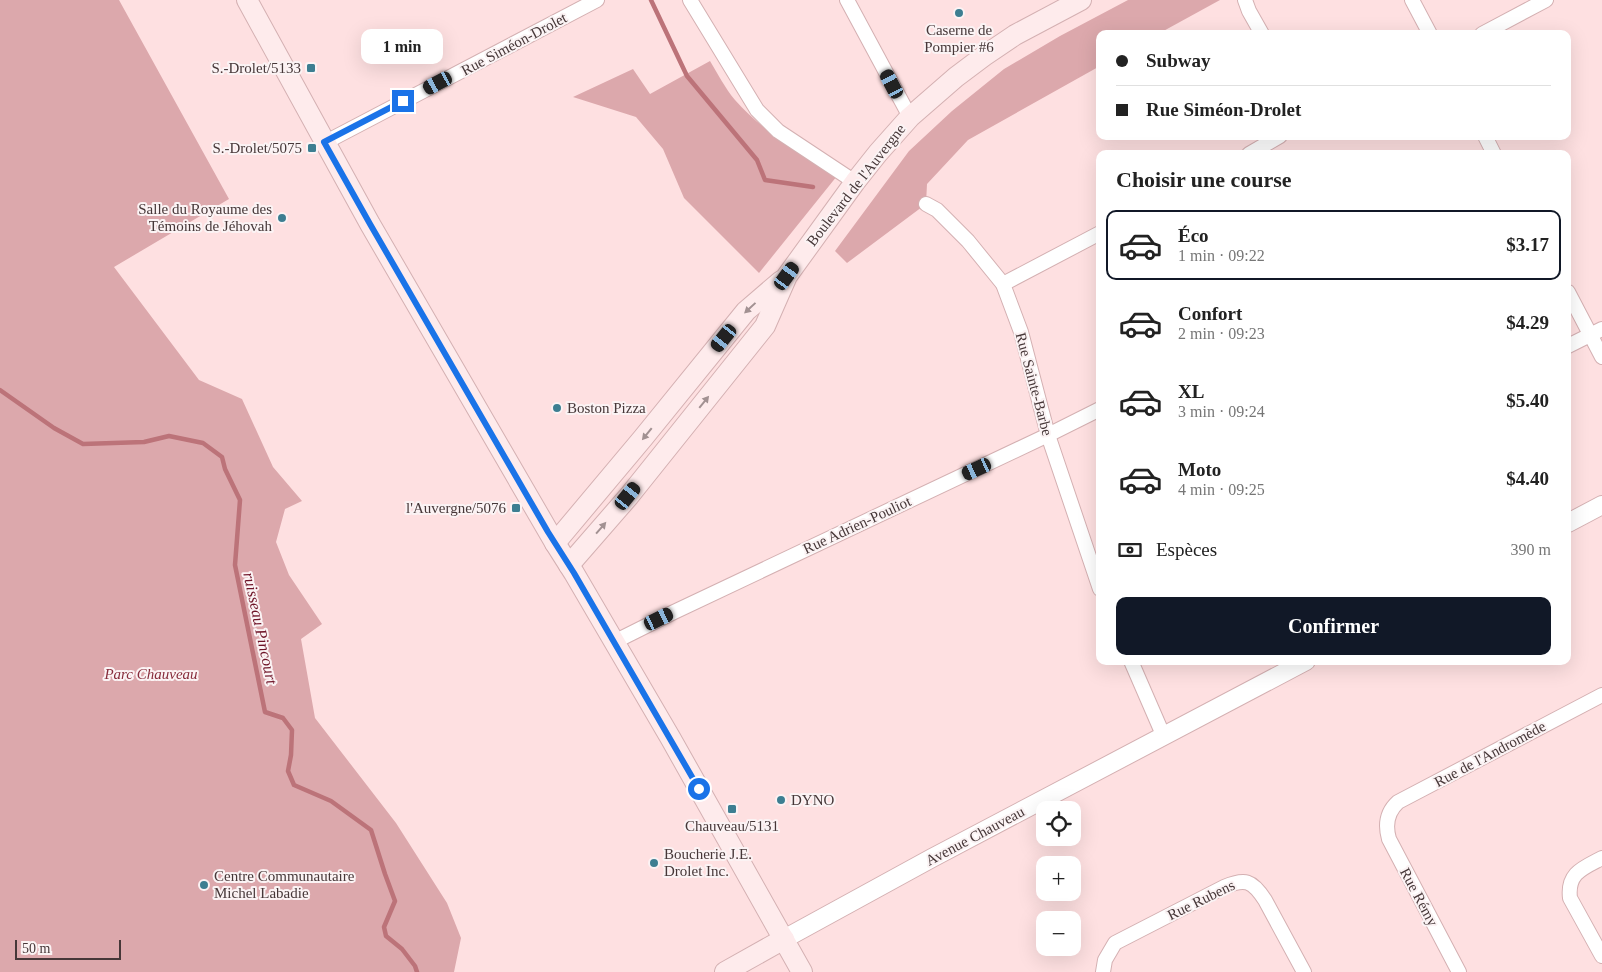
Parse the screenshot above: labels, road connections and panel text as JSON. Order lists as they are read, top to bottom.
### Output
{
  "streets": {
    "main road": ["Boulevard de l'Auvergne", "Avenue Chauveau"],
    "street": [
      "Rue Siméon-Drolet",
      "Rue Sainte-Barbe",
      "Rue Adrien-Pouliot",
      "Rue de l'Andromède",
      "Rue Rémy",
      "Rue Rubens"
    ]
  },
  "crossings": [
    ["Rue Sainte-Barbe", "Rue Adrien-Pouliot"],
    ["Rue de l'Andromède", "Rue Rémy"]
  ],
  "water": ["ruisseau Pincourt"],
  "parks": ["Parc Chauveau"],
  "places": {
    "other": [
      "Caserne de Pompier #6",
      "Salle du Royaume des Témoins de Jéhovah",
      "Boston Pizza",
      "DYNO",
      "Boucherie J.E. Drolet Inc.",
      "Centre Communautaire Michel Labadie"
    ],
    "transit": [
      "S.-Drolet/5133",
      "S.-Drolet/5075",
      "l'Auvergne/5076",
      "Chauveau/5131"
    ]
  },
  "scale_bar": "50 m",
  "page": {
    "bubble": "1 min",
    "banner": ["Subway", "Rue Siméon-Drolet"],
    "heading": "Choisir une course",
    "list": [
      {
        "name": "Éco",
        "note": "1 min · 09:22",
        "value": "$3.17"
      },
      {
        "name": "Confort",
        "note": "2 min · 09:23",
        "value": "$4.29"
      },
      {
        "name": "XL",
        "note": "3 min · 09:24",
        "value": "$5.40"
      },
      {
        "name": "Moto",
        "note": "4 min · 09:25",
        "value": "$4.40"
      }
    ],
    "pay": ["Espèces", "390 m"],
    "buttons": "Confirmer",
    "map_buttons": ["+", "−"],
    "scale": "50 m"
  }
}
